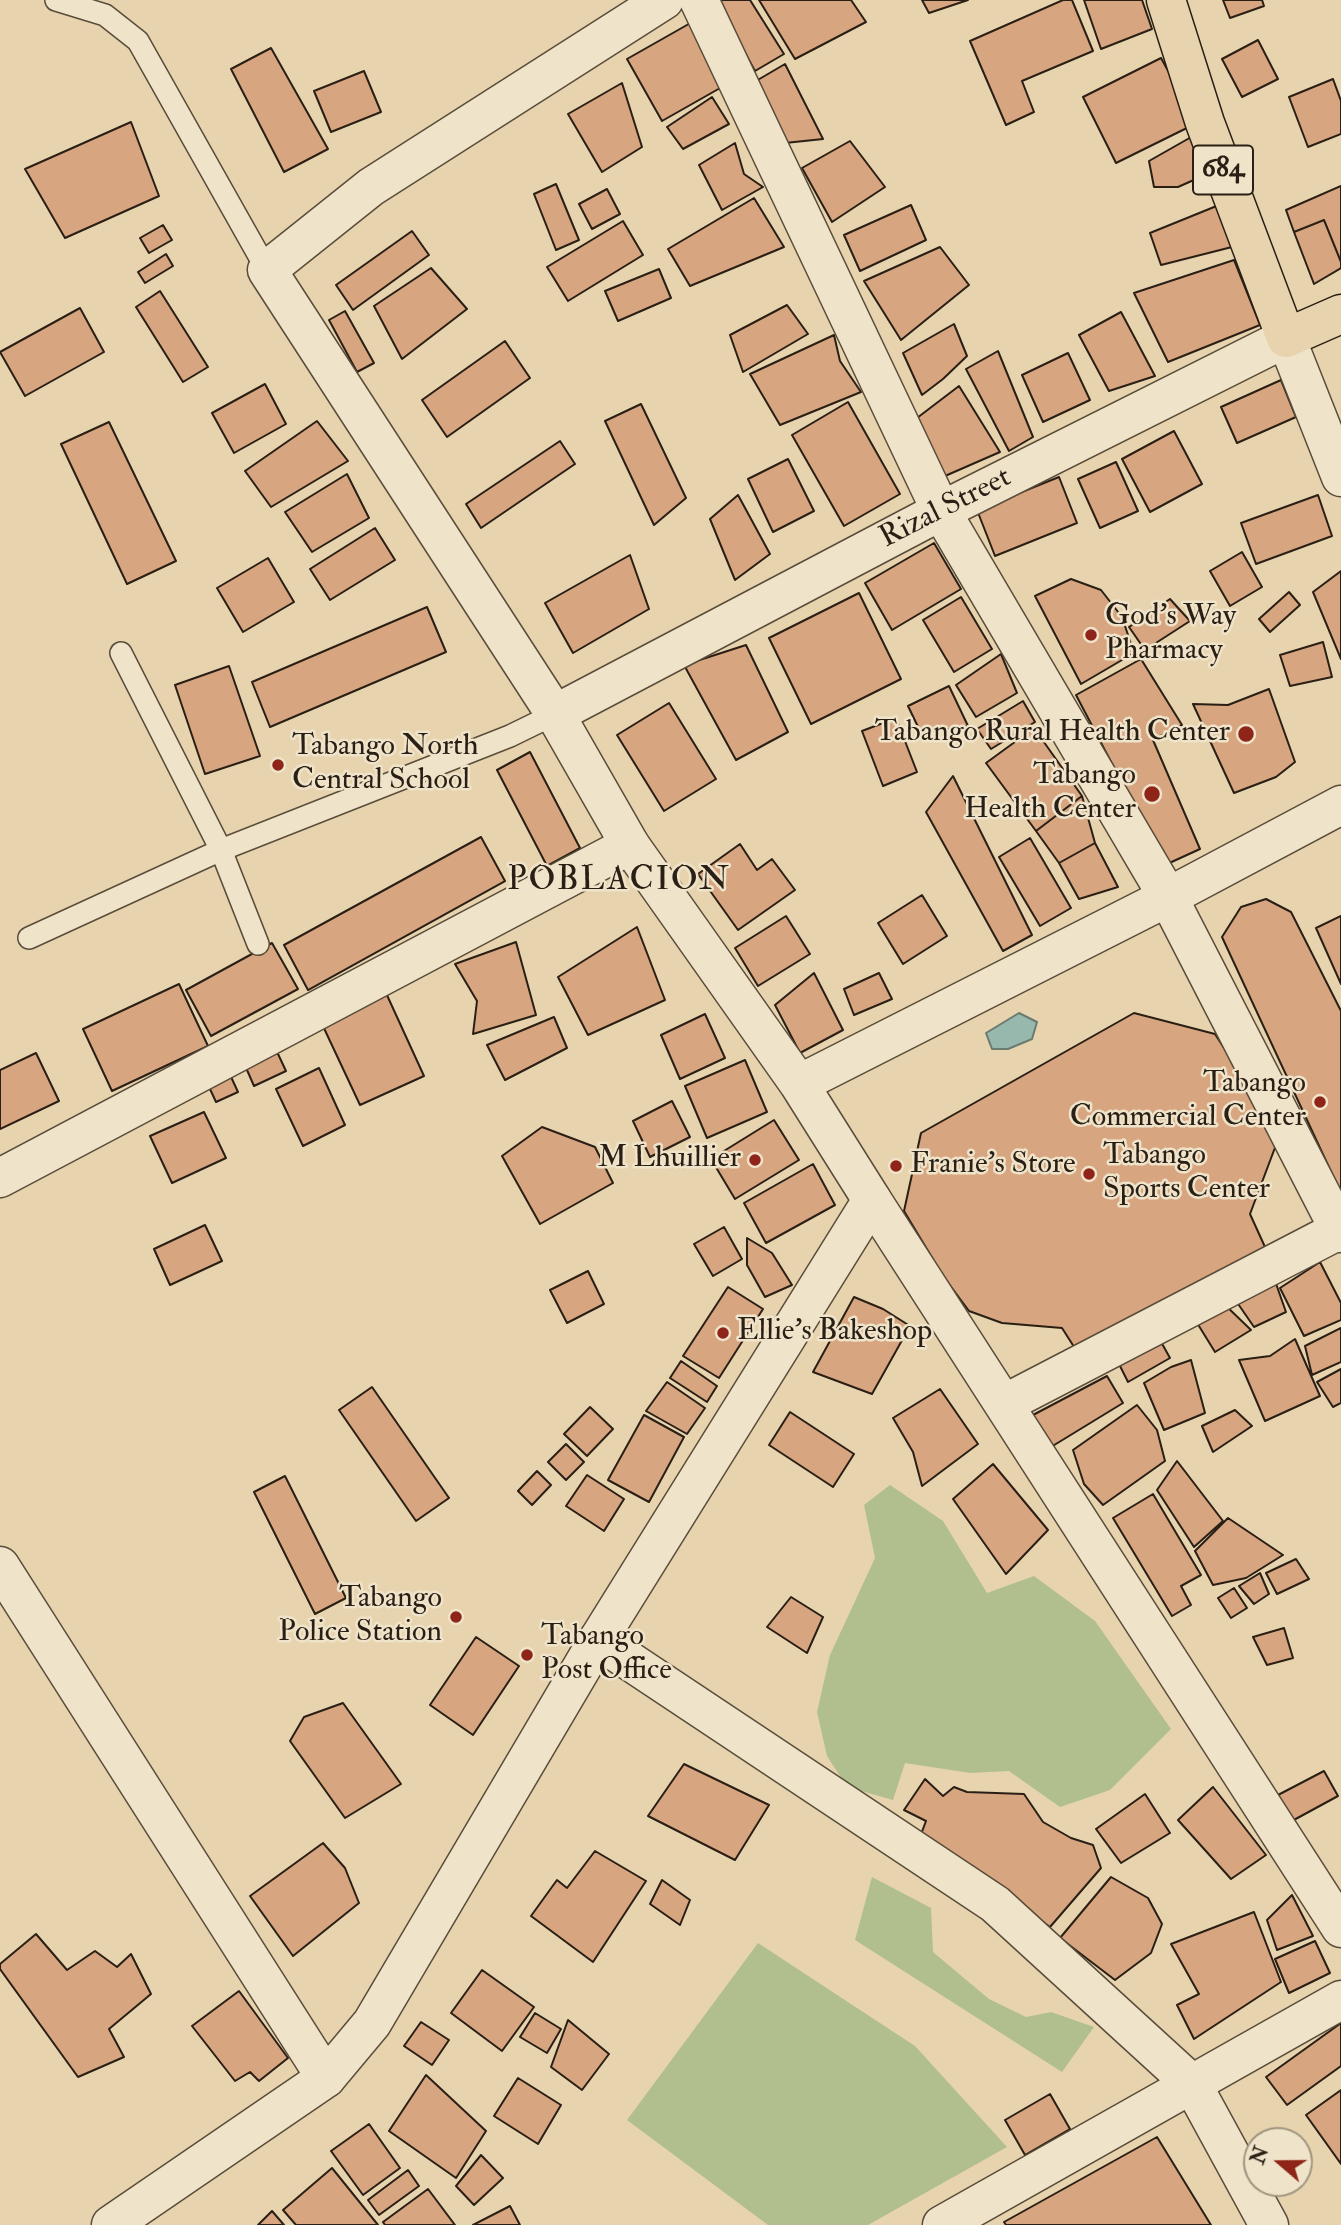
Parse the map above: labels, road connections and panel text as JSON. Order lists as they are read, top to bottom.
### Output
{
  "streets": {
    "main road": ["684", "Rizal Street"]
  },
  "crossings": [
    ["684", "Rizal Street"]
  ],
  "districts": ["POBLACION"],
  "places": [
    "God's Way Pharmacy",
    "Tabango Rural Health Center",
    "Tabango North Central School",
    "Tabango Health Center",
    "Tabango Commercial Center",
    "M Lhuillier",
    "Franie's Store",
    "Tabango Sports Center",
    "Ellie's Bakeshop",
    "Tabango Police Station",
    "Tabango Post Office"
  ],
  "north": "left"
}
